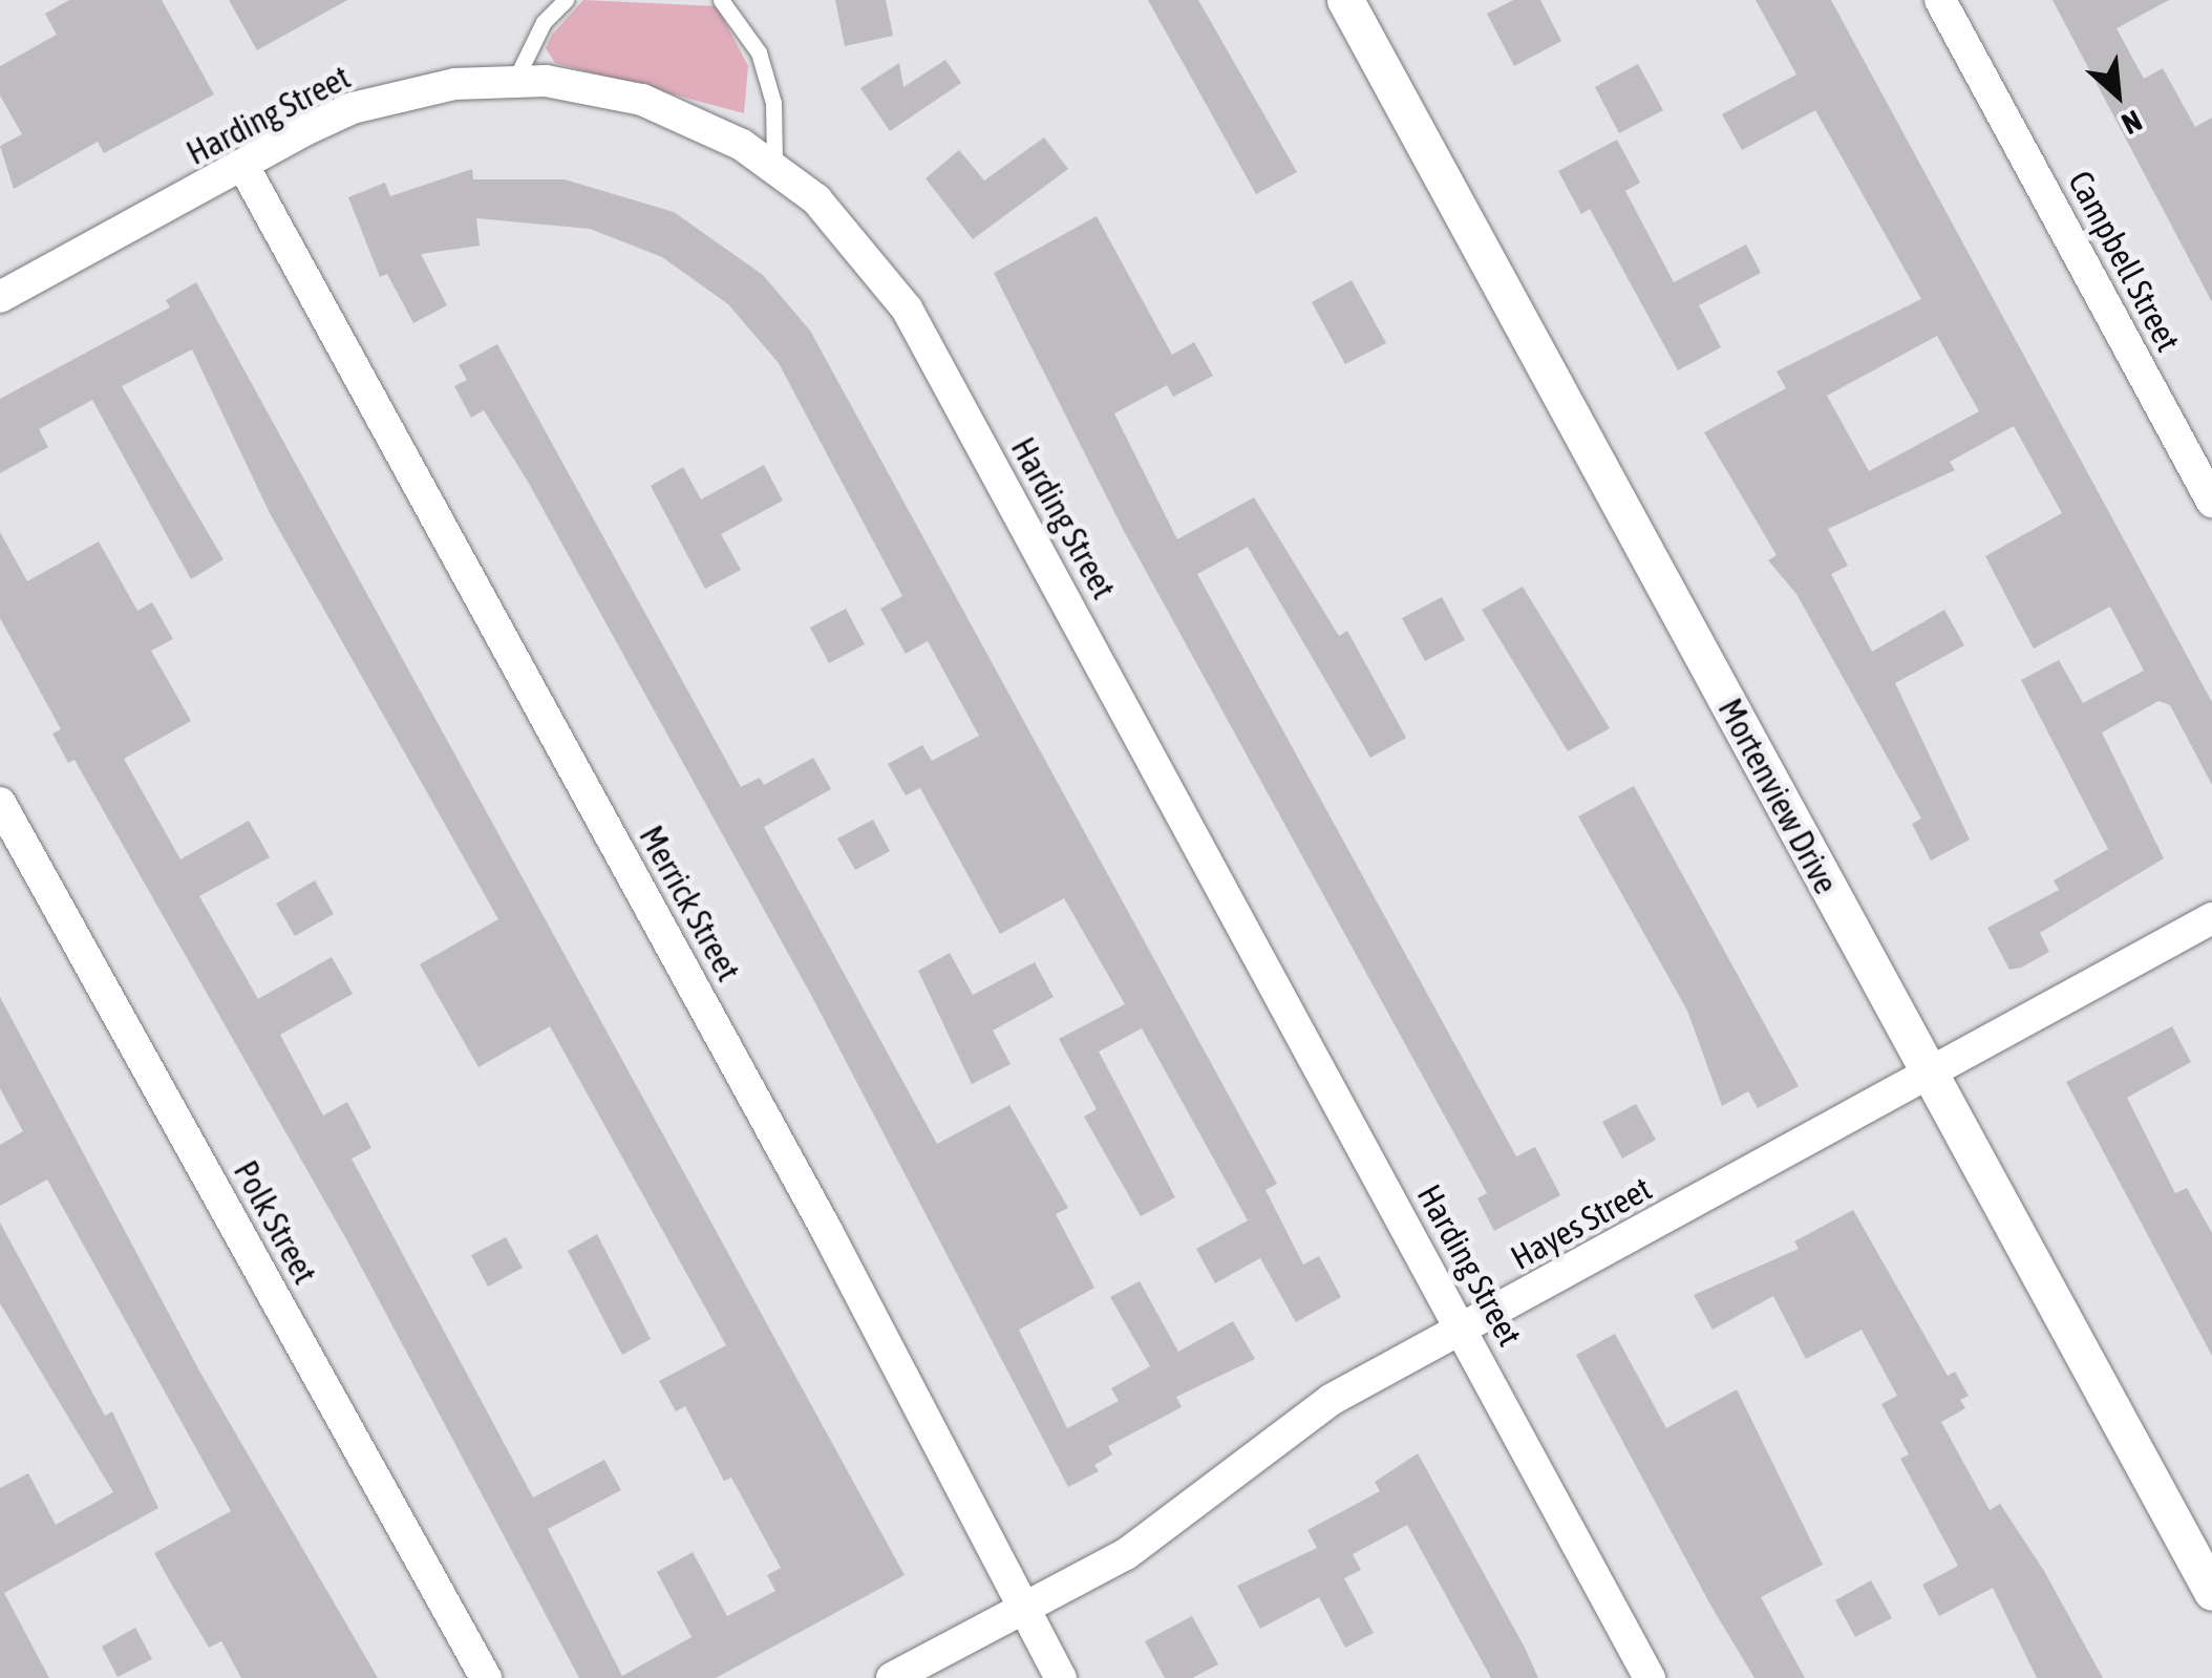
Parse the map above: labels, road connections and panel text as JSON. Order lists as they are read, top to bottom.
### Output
{
  "streets": {
    "street": [
      "Harding Street",
      "Campbell Street",
      "Mortenview Drive",
      "Merrick Street",
      "Polk Street",
      "Hayes Street"
    ]
  },
  "crossings": [
    ["Harding Street", "Merrick Street"],
    ["Harding Street", "Hayes Street"],
    ["Mortenview Drive", "Hayes Street"],
    ["Merrick Street", "Hayes Street"]
  ],
  "north": "bottom right"
}
